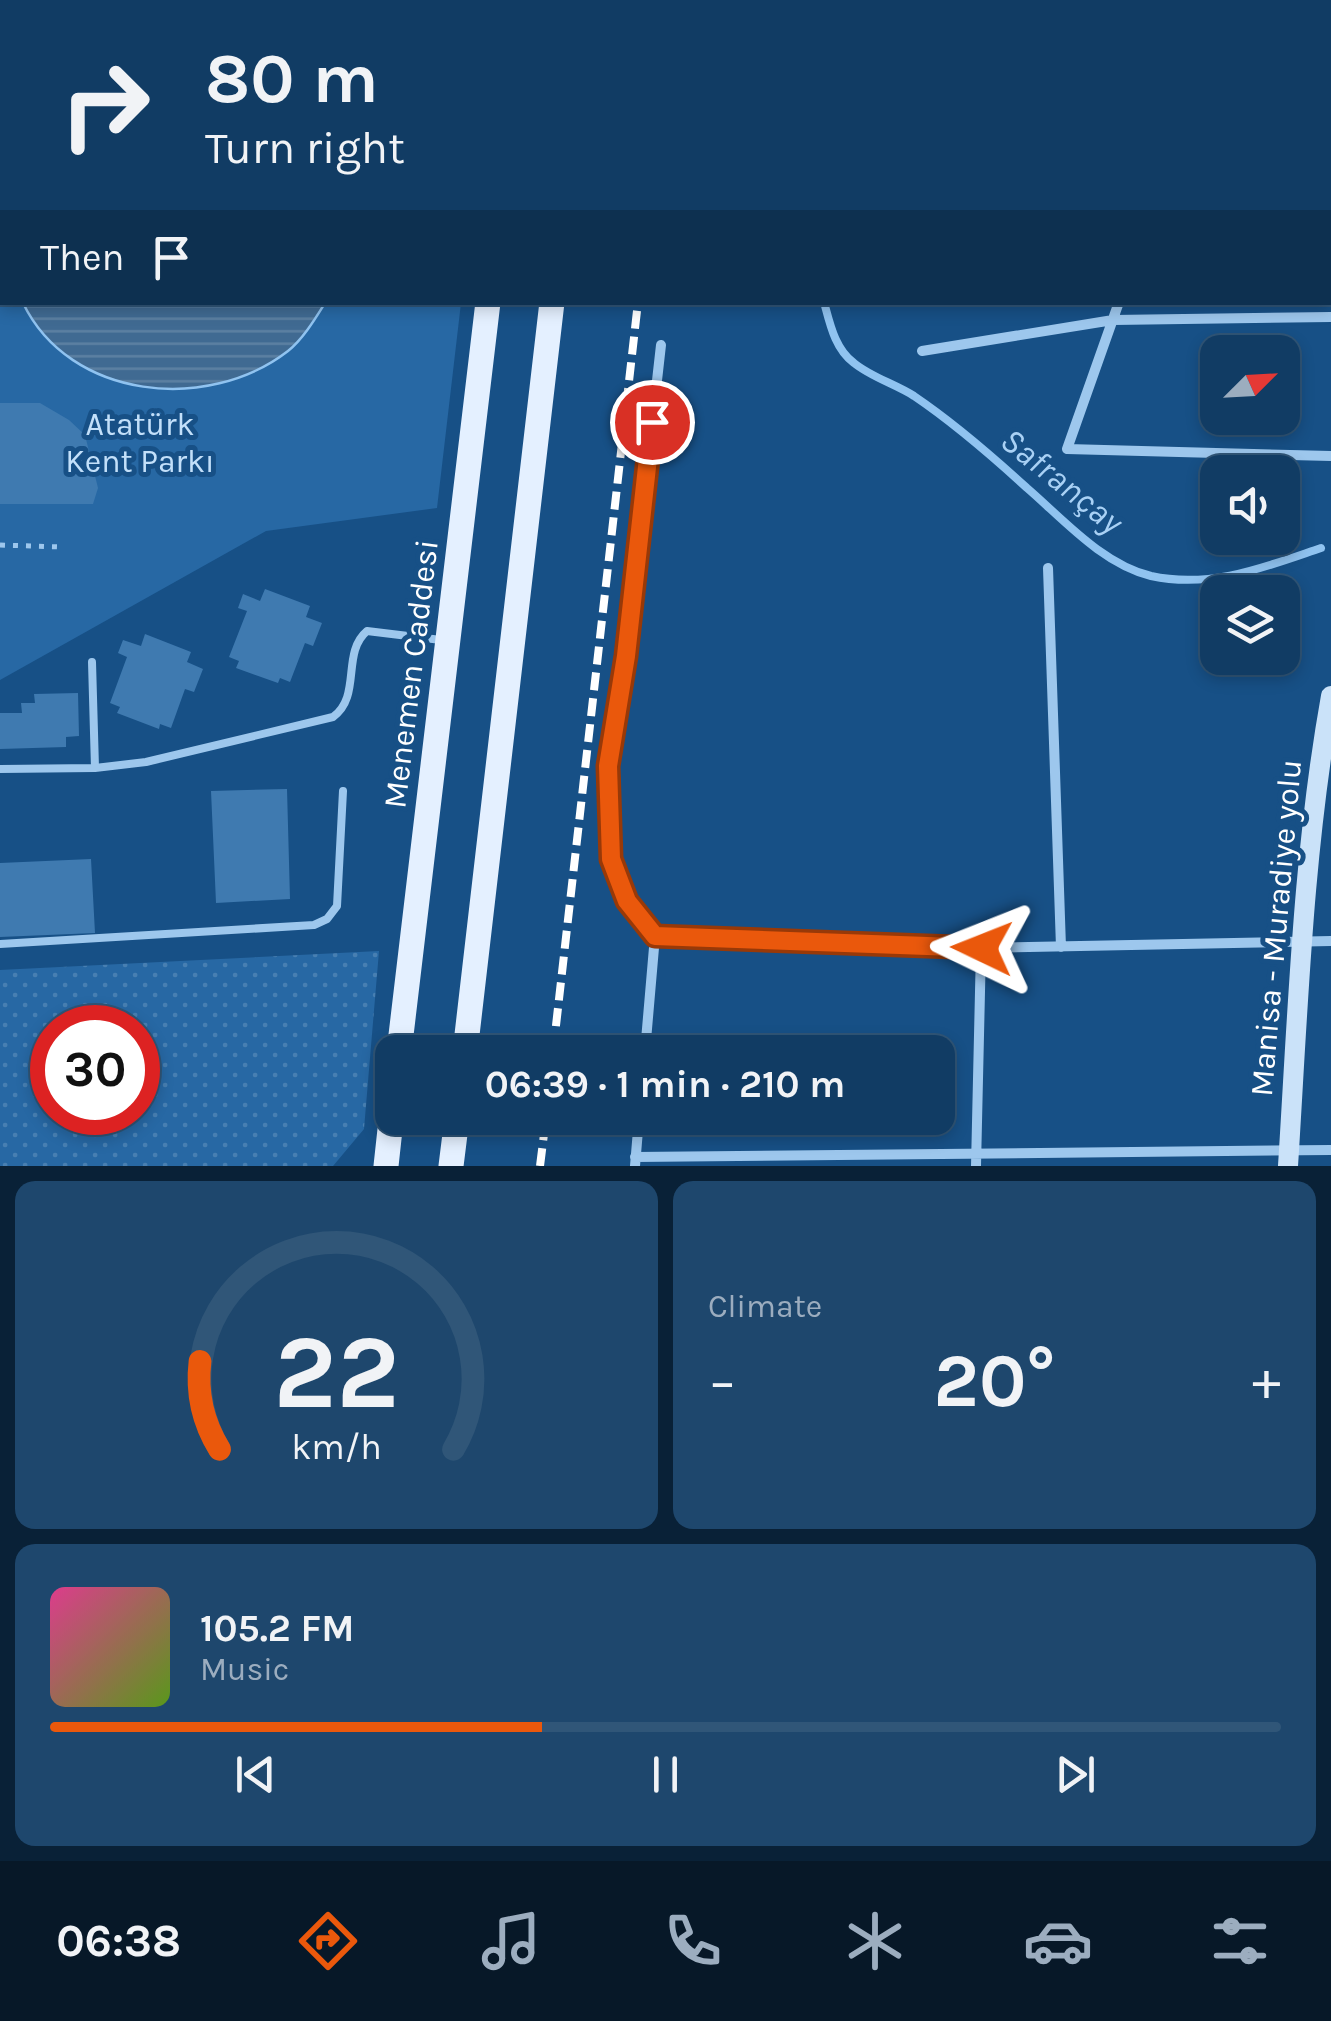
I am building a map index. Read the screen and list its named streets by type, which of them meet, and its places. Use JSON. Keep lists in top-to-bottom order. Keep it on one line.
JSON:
{"streets":{"main road":["Menemen Caddesi","Manisa - Muradiye yolu"]},"water":["Safrançay"],"parks":["Atatürk Kent Parkı"],"north":"top right","page":{"turn":["80 m","Turn right"],"then":"Then","limit":"30","trip":"06:39 · 1 min · 210 m","tile":"Climate","heat":["−","20°","+"],"song":["105.2 FM","Music"],"tabs":"06:38","gauge":["22","km/h"]}}
